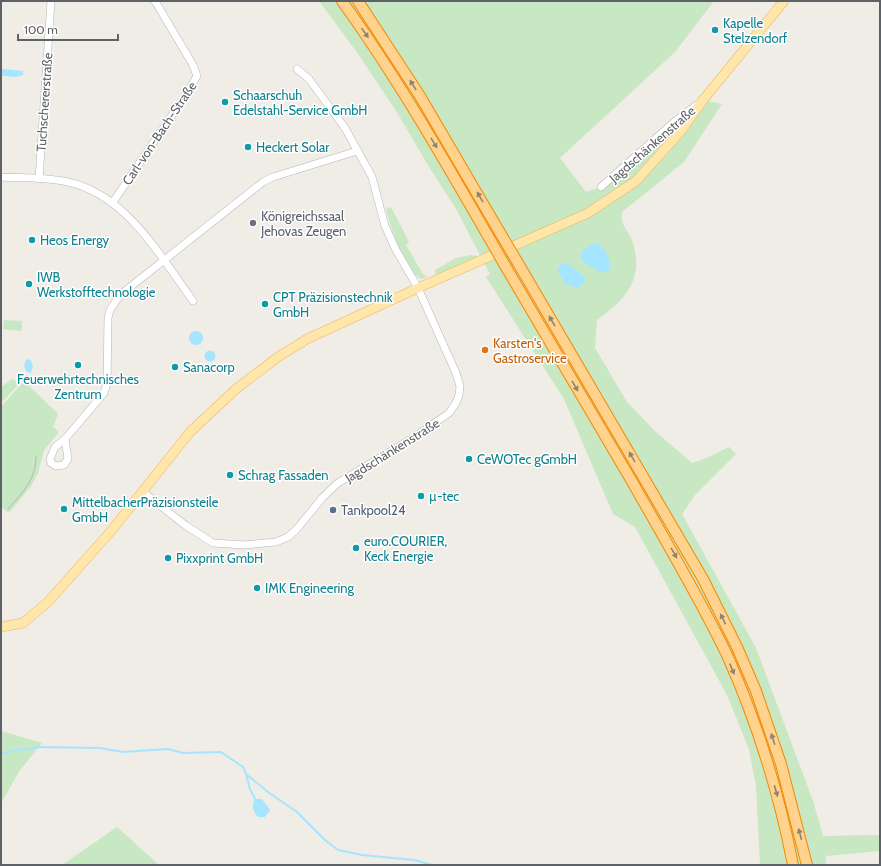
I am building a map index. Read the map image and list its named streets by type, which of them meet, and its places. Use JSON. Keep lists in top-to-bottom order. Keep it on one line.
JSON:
{"streets":{"main road":["Jagdschänkenstraße"],"street":["Tuchschererstraße","Carl-von-Bach-Straße"]},"places":["Kapelle Stelzendorf","Schaarschuh Edelstahl-Service GmbH","Heckert Solar","Königreichssaal Jehovas Zeugen","Heos Energy","IWB Werkstofftechnologie","CPT Präzisionstechnik GmbH","Karsten's Gastroservice","Feuerwehrtechnisches Zentrum","Sanacorp","CeWOTec gGmbH","Schrag Fassaden","µ-tec","MittelbacherPräzisionsteile GmbH","Tankpool24","euro.COURIER, Keck Energie","Pixxprint GmbH","IMK Engineering"],"scale_bar":"100 m"}
